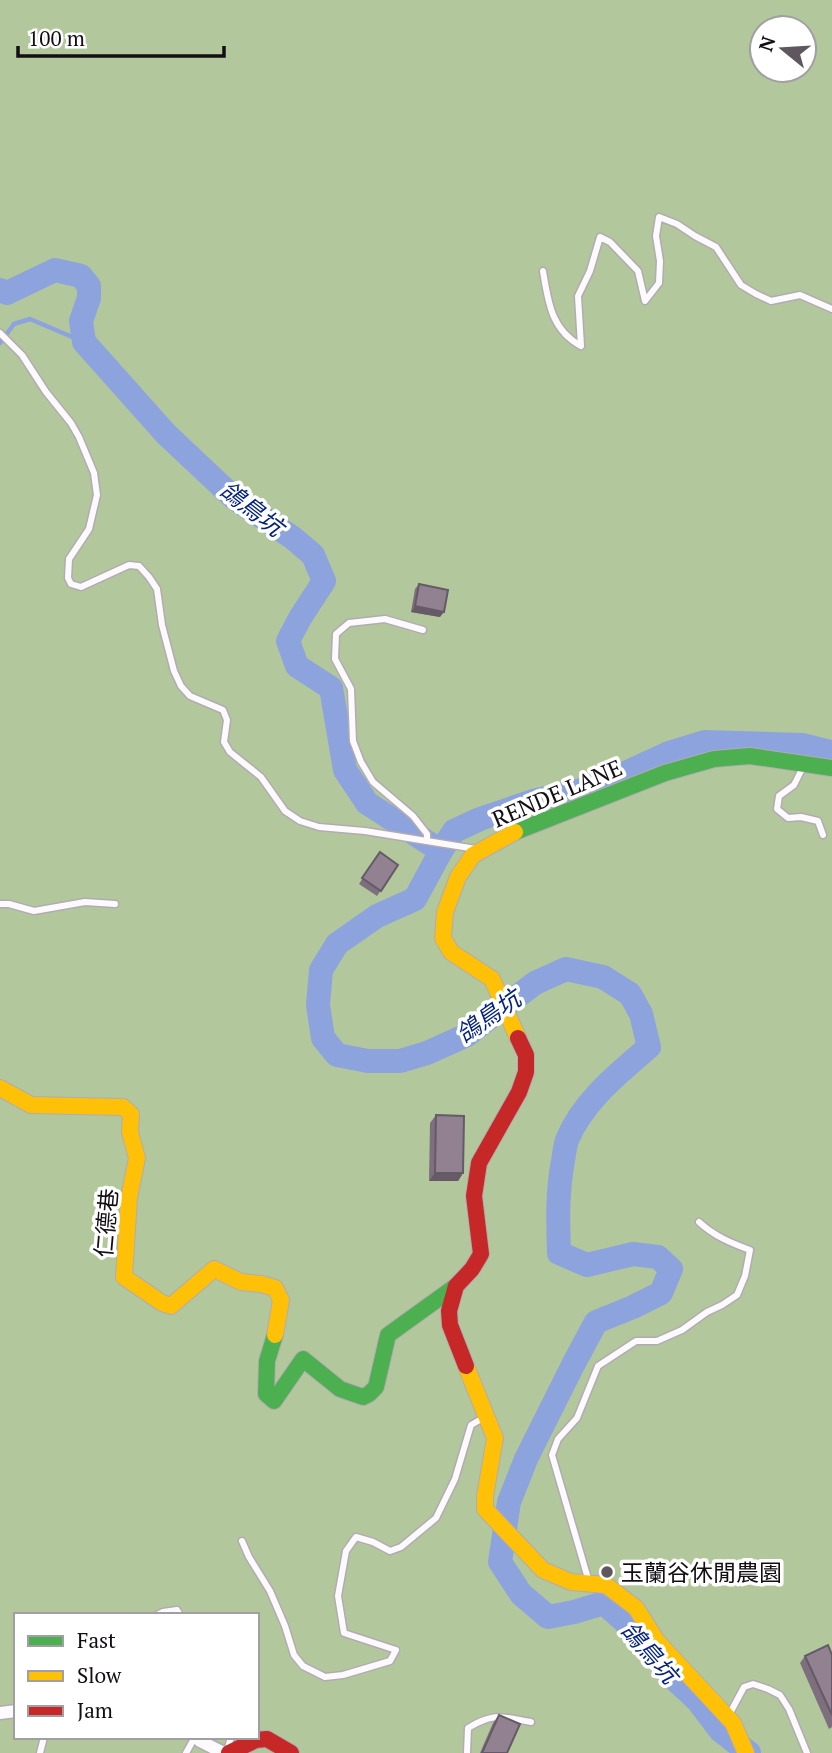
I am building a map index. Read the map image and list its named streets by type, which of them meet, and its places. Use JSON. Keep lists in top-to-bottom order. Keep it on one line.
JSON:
{"streets":{"street":["RENDE LANE","仁德巷"]},"crossings":[["RENDE LANE","仁德巷"]],"water":["鴿鳥坑"],"places":["玉蘭谷休閒農園"],"legend":["Fast","Slow","Jam"],"scale_bar":"100 m","north":"left"}
